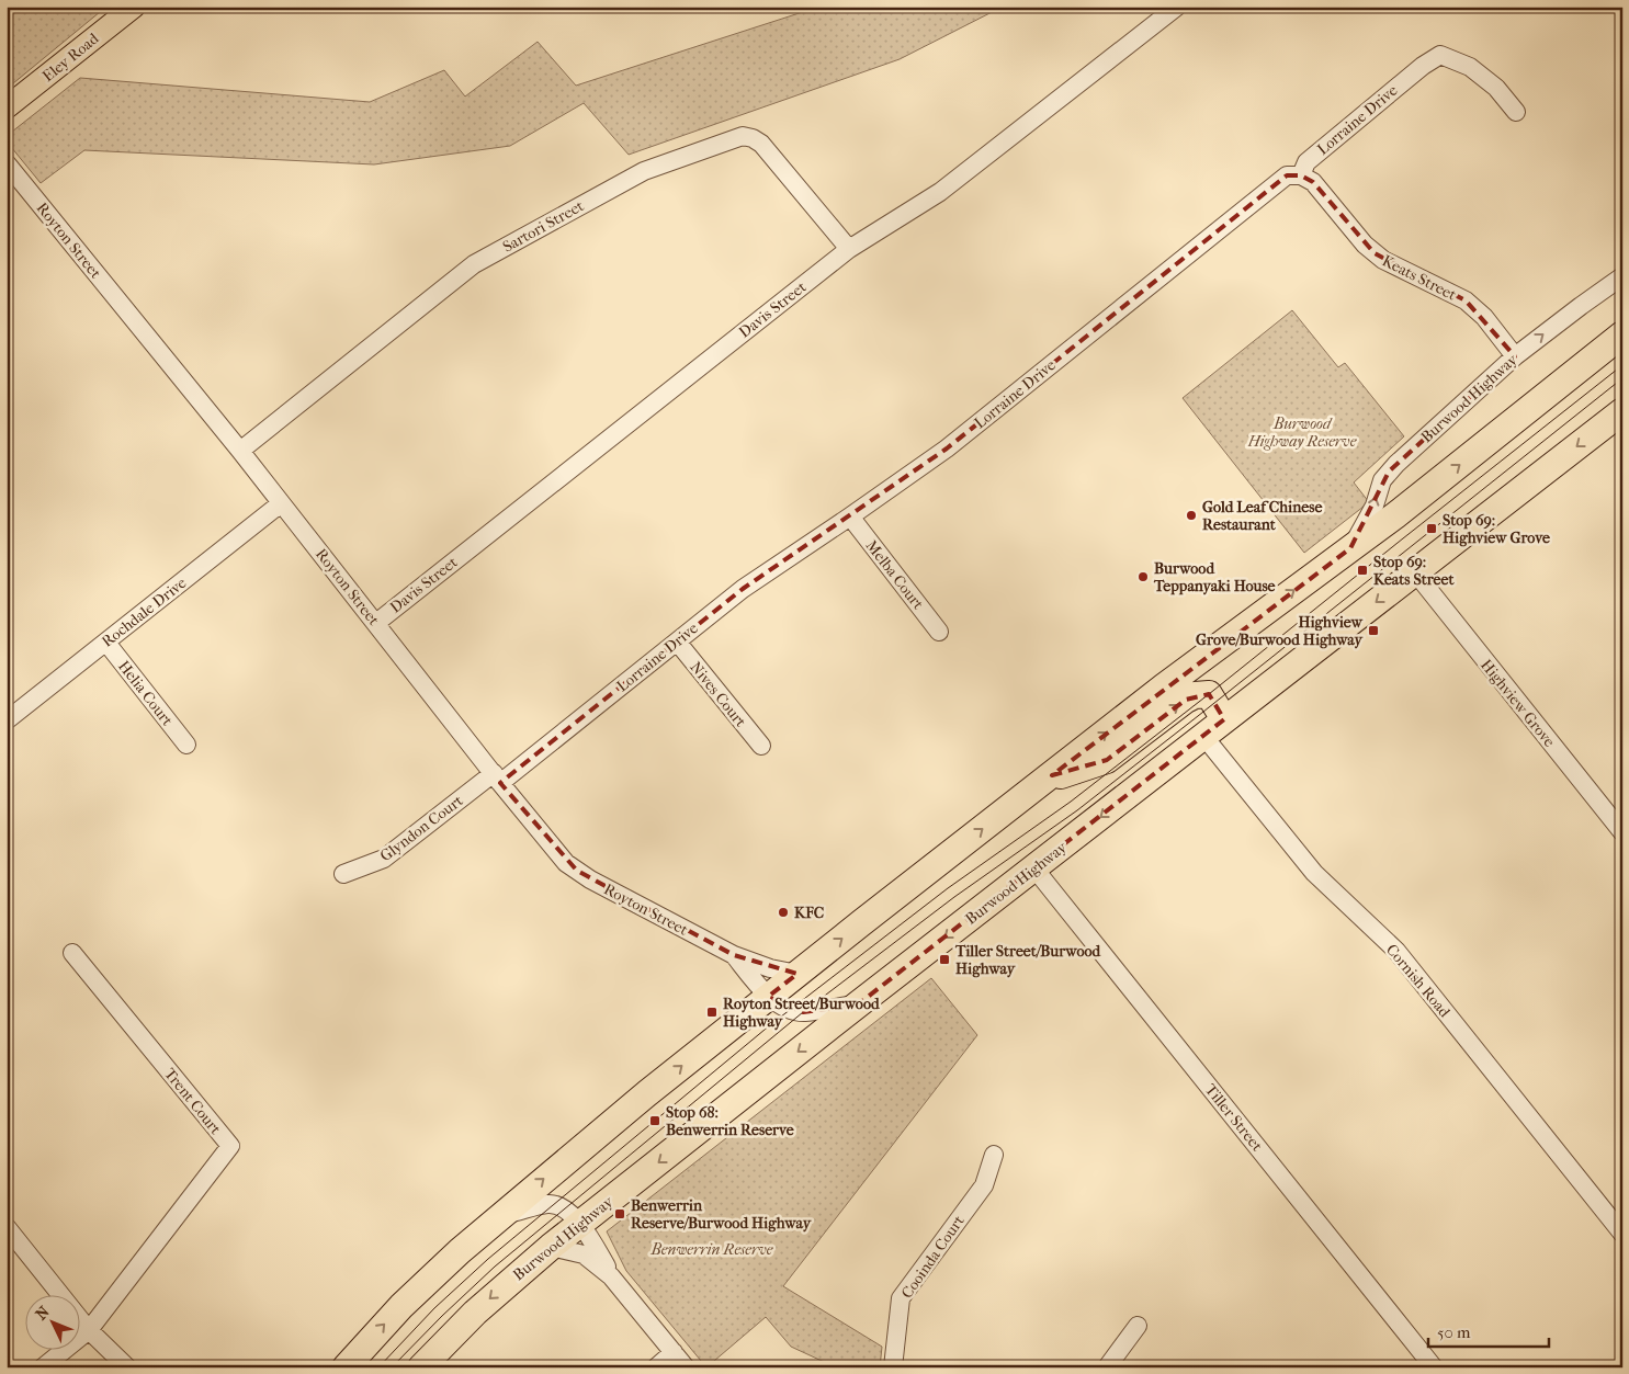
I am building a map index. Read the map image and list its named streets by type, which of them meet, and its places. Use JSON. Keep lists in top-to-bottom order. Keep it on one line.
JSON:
{"streets":{"highway":["Burwood Highway"],"main road":["Eley Road"],"street":["Lorraine Drive","Sartori Street","Royton Street","Keats Street","Davis Street","Melba Court","Rochdale Drive","Helia Court","Nives Court","Highview Grove","Glyndon Court","Cornish Road","Trent Court","Tiller Street","Cooinda Court"]},"crossings":[["Lorraine Drive","Royton Street"],["Lorraine Drive","Keats Street"],["Lorraine Drive","Melba Court"],["Lorraine Drive","Nives Court"],["Lorraine Drive","Glyndon Court"],["Sartori Street","Royton Street"],["Sartori Street","Davis Street"],["Royton Street","Davis Street"],["Royton Street","Burwood Highway"],["Royton Street","Rochdale Drive"],["Royton Street","Glyndon Court"],["Keats Street","Burwood Highway"],["Burwood Highway","Highview Grove"],["Burwood Highway","Cornish Road"],["Burwood Highway","Tiller Street"],["Rochdale Drive","Helia Court"]],"parks":["Burwood Highway Reserve","Benwerrin Reserve"],"places":{"other":["Gold Leaf Chinese Restaurant","Burwood Teppanyaki House","KFC"],"transit":["Stop 69: Highview Grove","Stop 69: Keats Street","Highview Grove/Burwood Highway","Tiller Street/Burwood Highway","Royton Street/Burwood Highway","Stop 68: Benwerrin Reserve","Benwerrin Reserve/Burwood Highway"]},"scale_bar":"50 m","north":"top left"}
